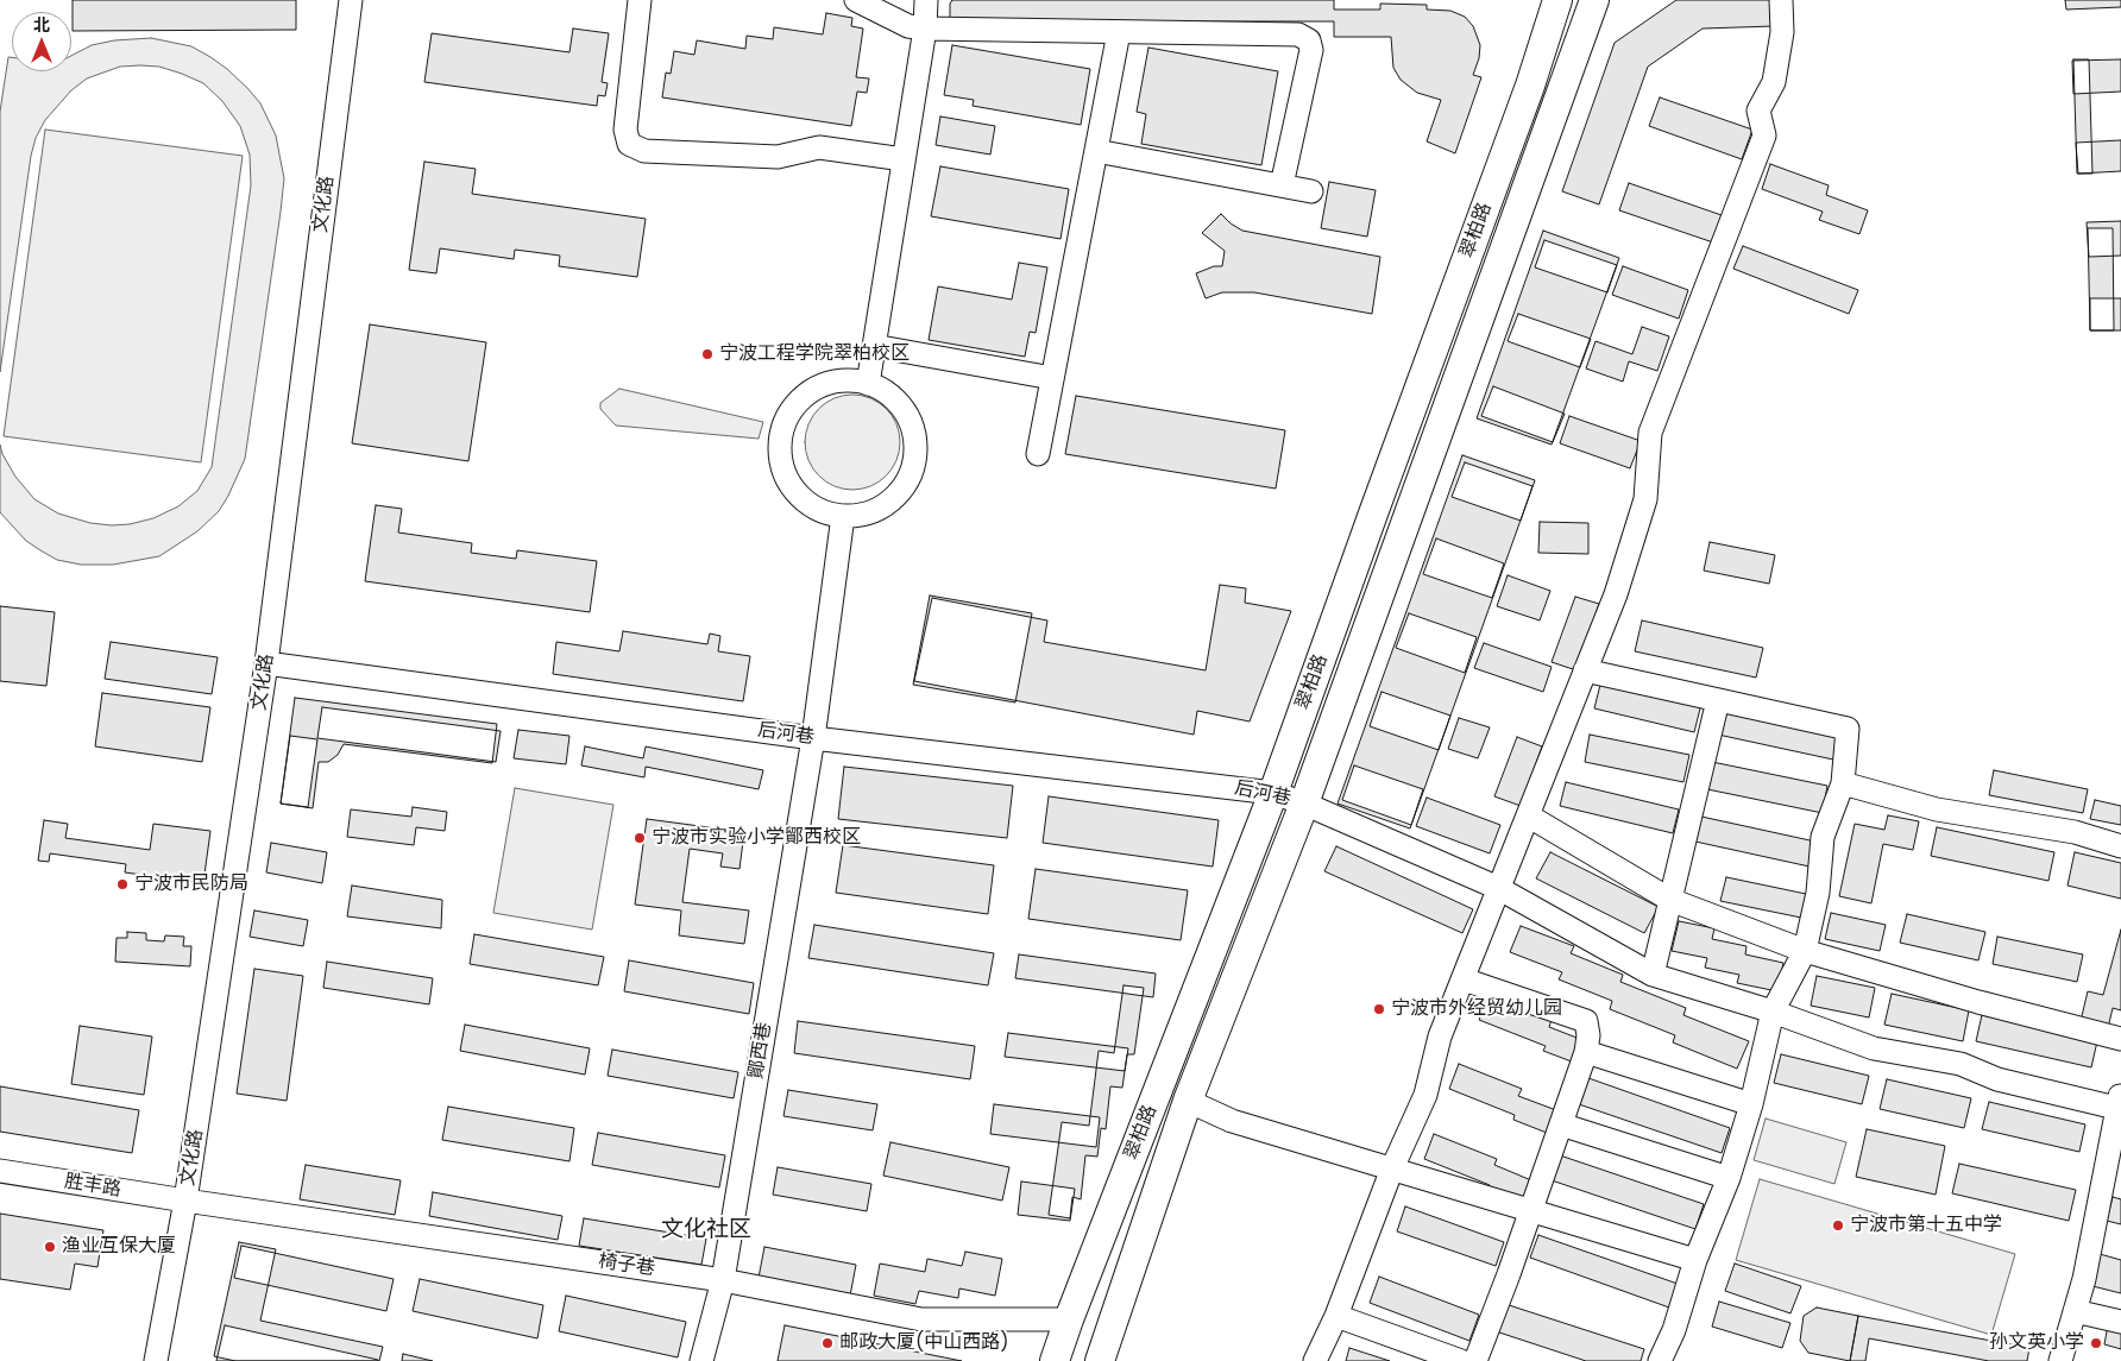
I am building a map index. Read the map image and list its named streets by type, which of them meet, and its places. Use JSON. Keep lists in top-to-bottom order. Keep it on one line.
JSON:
{"streets":{"main road":["翠柏路"],"street":["文化路","后河巷","鄮西巷","胜丰路","椅子巷"]},"crossings":[["文化路","后河巷"],["文化路","胜丰路"],["文化路","椅子巷"],["翠柏路","后河巷"],["翠柏路","椅子巷"],["后河巷","鄮西巷"],["鄮西巷","椅子巷"],["胜丰路","椅子巷"]],"districts":["文化社区"],"places":["宁波工程学院翠柏校区","宁波市实验小学鄮西校区","宁波市民防局","宁波市外经贸幼儿园","宁波市第十五中学","渔业互保大厦","邮政大厦(中山西路)","孙文英小学"],"north":"top"}
